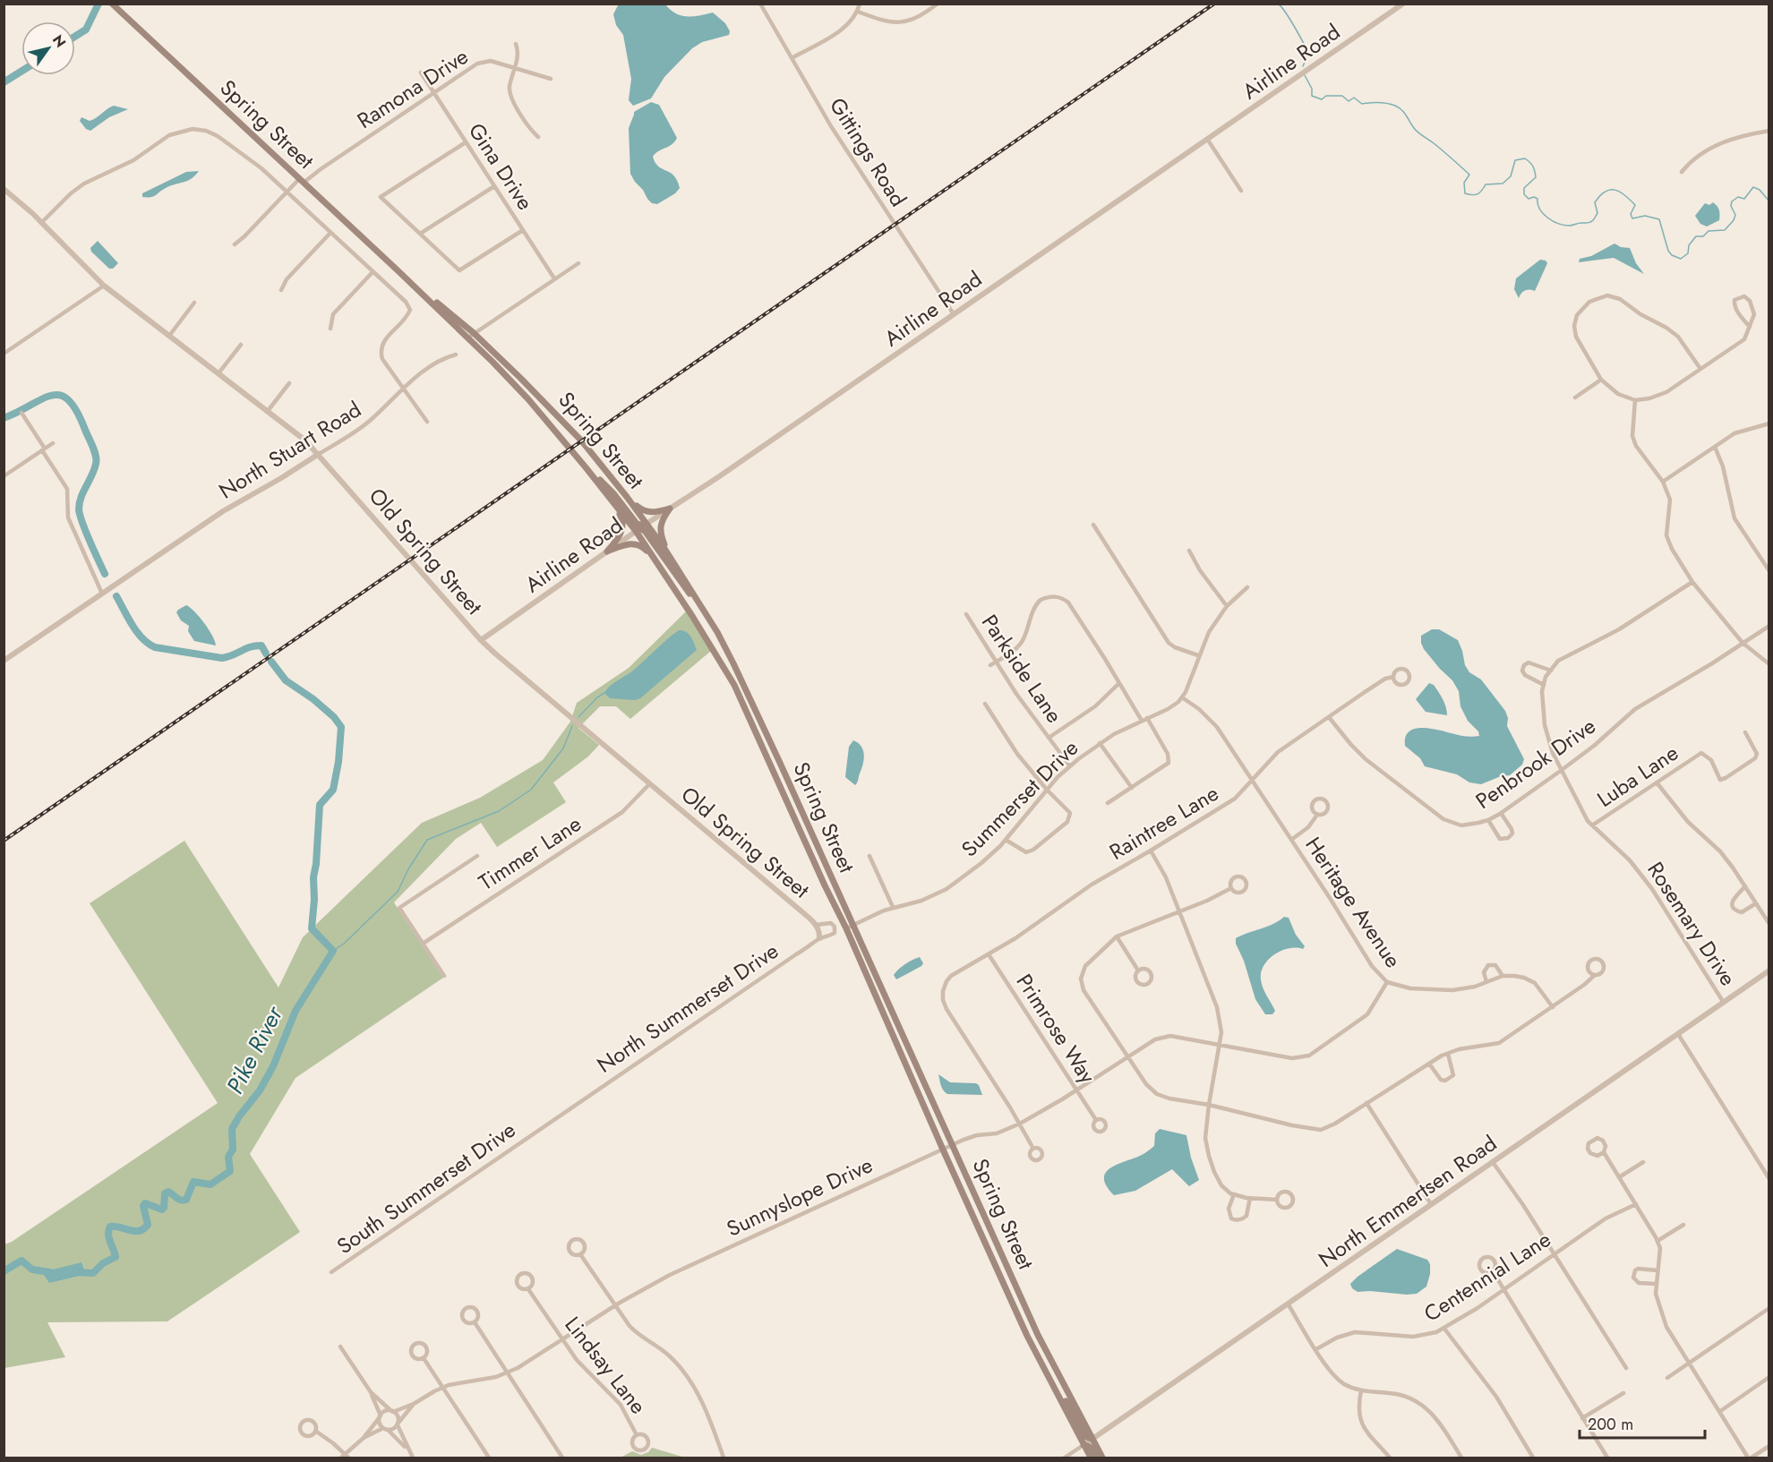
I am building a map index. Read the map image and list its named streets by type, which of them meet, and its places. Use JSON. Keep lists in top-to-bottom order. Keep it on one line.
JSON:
{"streets":{"main road":["Spring Street"],"street":["Airline Road","Ramona Drive","Gittings Road","Gina Drive","North Stuart Road","Old Spring Street","Parkside Lane","Penbrook Drive","Luba Lane","Summerset Drive","Raintree Lane","Timmer Lane","Heritage Avenue","Rosemary Drive","North Summerset Drive","Primrose Way","South Summerset Drive","Sunnyslope Drive","North Emmertsen Road","Centennial Lane","Lindsay Lane"]},"crossings":[["Airline Road","Spring Street"],["Airline Road","Gittings Road"],["Airline Road","Old Spring Street"],["Ramona Drive","Spring Street"],["Ramona Drive","Gina Drive"],["Spring Street","Summerset Drive"],["Spring Street","Sunnyslope Drive"],["Spring Street","North Emmertsen Road"],["North Stuart Road","Old Spring Street"],["Old Spring Street","Timmer Lane"],["Old Spring Street","North Summerset Drive"],["Parkside Lane","Summerset Drive"],["Penbrook Drive","Raintree Lane"],["Penbrook Drive","Rosemary Drive"],["Luba Lane","Rosemary Drive"],["Summerset Drive","Heritage Avenue"],["Raintree Lane","Heritage Avenue"],["Raintree Lane","Primrose Way"],["Raintree Lane","Sunnyslope Drive"],["Rosemary Drive","North Emmertsen Road"],["North Summerset Drive","South Summerset Drive"],["Primrose Way","Sunnyslope Drive"],["Sunnyslope Drive","Lindsay Lane"]],"water":["Pike River"],"scale_bar":"200 m","north":"top right"}
